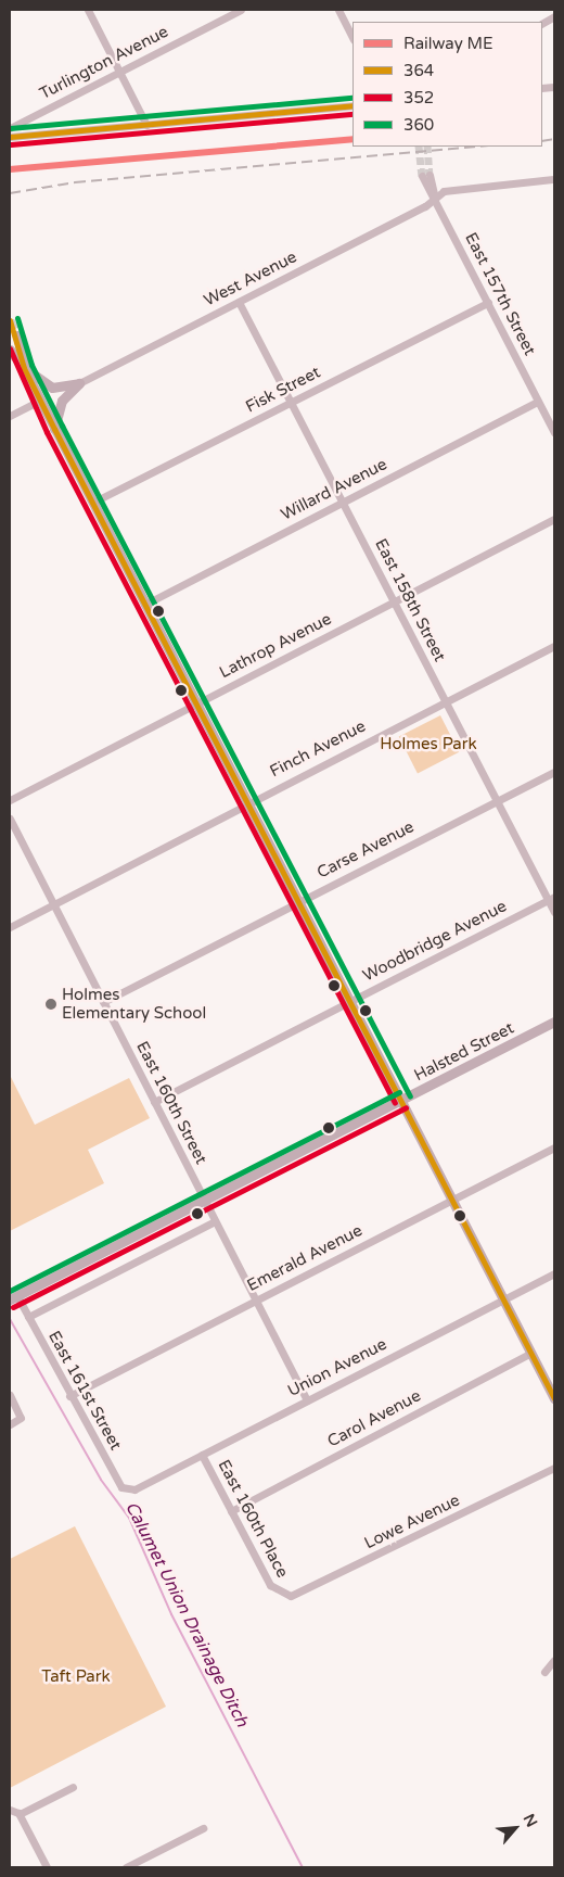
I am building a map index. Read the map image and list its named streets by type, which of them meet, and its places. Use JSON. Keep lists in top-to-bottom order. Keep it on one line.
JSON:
{"streets":{"main road":["Halsted Street"],"street":["Turlington Avenue","West Avenue","East 157th Street","Fisk Street","Willard Avenue","East 158th Street","Lathrop Avenue","Finch Avenue","Carse Avenue","Woodbridge Avenue","East 160th Street","Emerald Avenue","Union Avenue","East 161st Street","Carol Avenue","East 160th Place","Lowe Avenue"]},"crossings":[["West Avenue","East 157th Street"],["West Avenue","East 158th Street"],["East 157th Street","Fisk Street"],["East 157th Street","Willard Avenue"],["Fisk Street","East 158th Street"],["Willard Avenue","East 158th Street"],["East 158th Street","Lathrop Avenue"],["East 158th Street","Finch Avenue"],["East 158th Street","Carse Avenue"],["East 158th Street","Woodbridge Avenue"],["Finch Avenue","East 160th Street"],["Carse Avenue","East 160th Street"],["Woodbridge Avenue","East 160th Street"],["Halsted Street","East 160th Street"],["Halsted Street","East 161st Street"],["East 160th Street","Emerald Avenue"],["East 160th Street","Union Avenue"],["Emerald Avenue","East 161st Street"],["Union Avenue","East 161st Street"],["Union Avenue","East 160th Place"],["Carol Avenue","East 160th Place"],["East 160th Place","Lowe Avenue"]],"water":["Calumet Union Drainage Ditch"],"parks":["Holmes Park","Taft Park"],"places":["Holmes Elementary School"],"lines":["transit line 360","transit line 364","transit line 352","rail line ME"],"legend":["Railway ME","364","352","360"],"north":"top right"}
